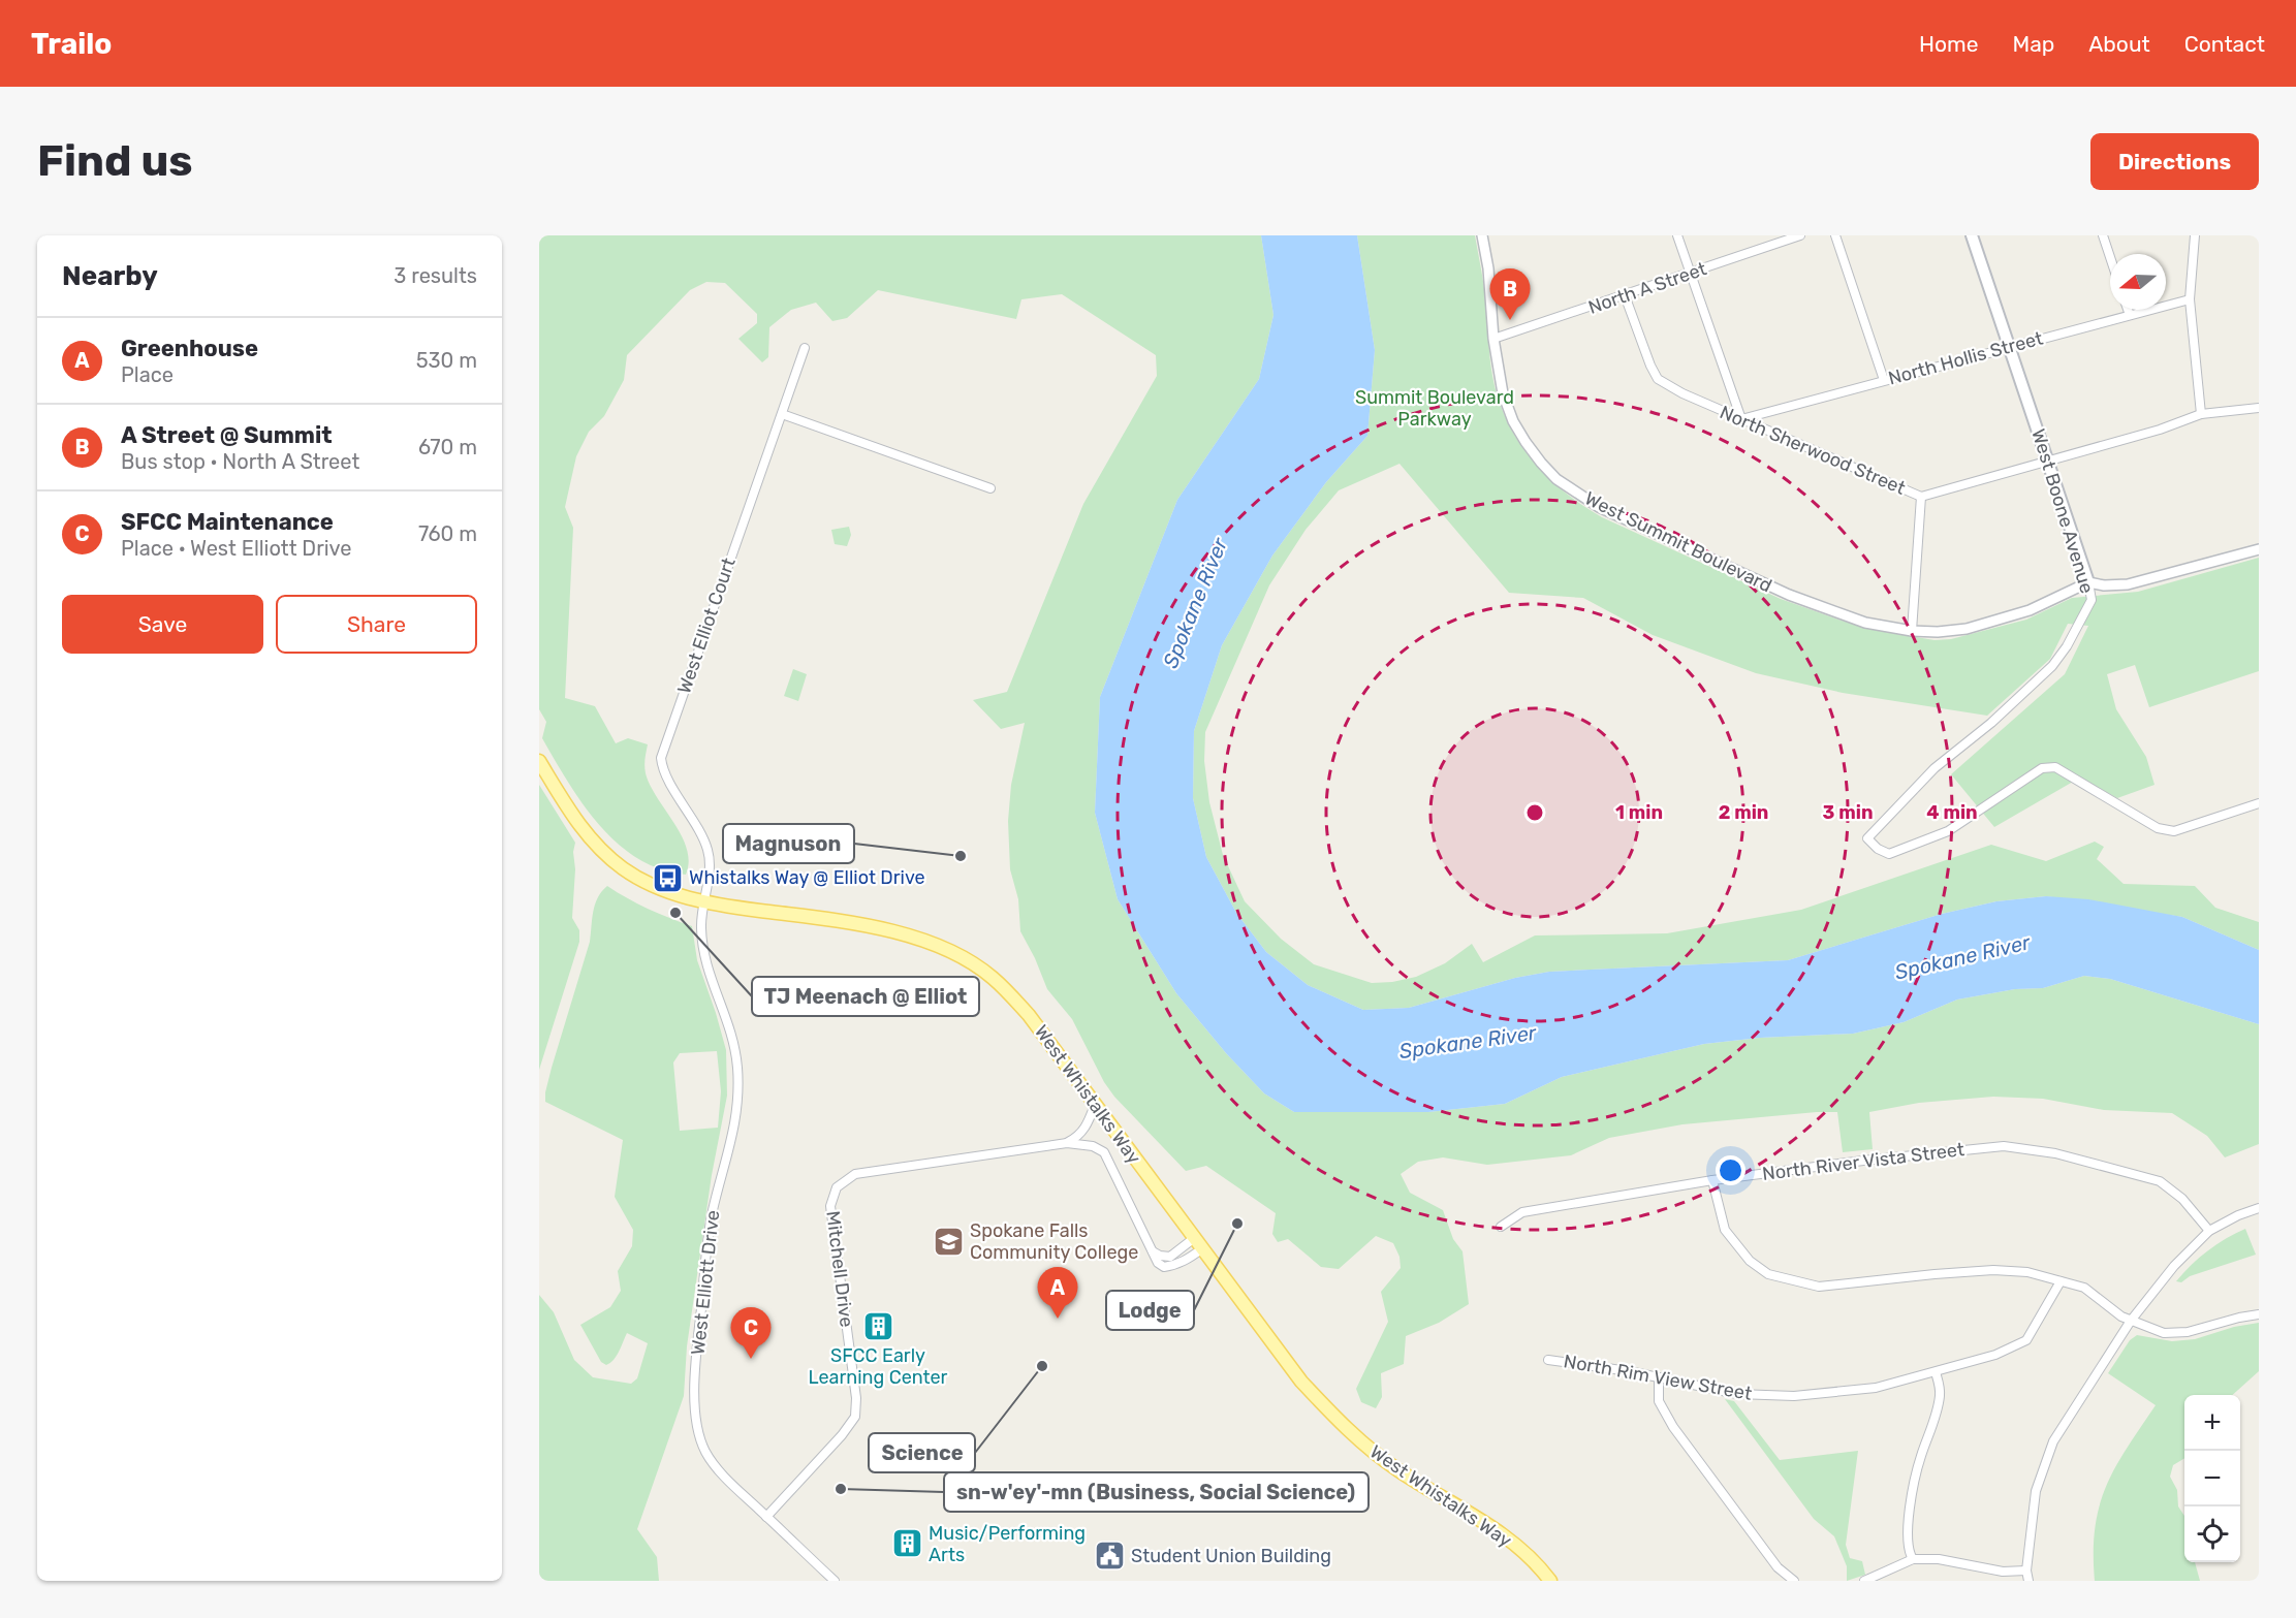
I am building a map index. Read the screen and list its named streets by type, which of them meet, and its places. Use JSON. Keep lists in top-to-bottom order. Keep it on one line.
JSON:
{"streets":{"main road":["West Boone Avenue","West Whistalks Way"],"street":["North A Street","North Hollis Street","North Sherwood Street","West Summit Boulevard","West Elliot Court","North River Vista Street","Mitchell Drive","West Elliott Drive","North Rim View Street"]},"crossings":[["North A Street","North Sherwood Street"],["North A Street","West Summit Boulevard"],["North Hollis Street","North Sherwood Street"],["North Hollis Street","West Boone Avenue"],["North Sherwood Street","West Boone Avenue"],["West Boone Avenue","West Summit Boulevard"],["West Elliot Court","West Whistalks Way"],["West Elliot Court","West Elliott Drive"],["West Whistalks Way","West Elliott Drive"],["Mitchell Drive","West Elliott Drive"]],"water":["Spokane River"],"parks":["Summit Boulevard Parkway"],"places":{"other":["Magnuson","TJ Meenach @ Elliot","Lodge","Science","sn-w'ey'-mn (Business, Social Science)"],"bus stop":["Whistalks Way @ Elliot Drive"],"school or university":["Spokane Falls Community College"],"building":["SFCC Early Learning Center","Music/Performing Arts"],"public building":["Student Union Building"]},"north":"left","page":{"header":"Trailo","nav":["Home","Map","About","Contact"],"buttons":["Directions",["Save","Share"]],"title":"Find us","heading":["Nearby","3 results"],"pins":["B","A","C"],"list":[{"mark":"A","name":"Greenhouse","note":"Place","value":"530 m"},{"mark":"B","name":"A Street @ Summit","note":"Bus stop · North A Street","value":"670 m"},{"mark":"C","name":"SFCC Maintenance","note":"Place · West Elliott Drive","value":"760 m"}],"map_buttons":["+","−"]},"rings":["1 min","2 min","3 min","4 min"]}
